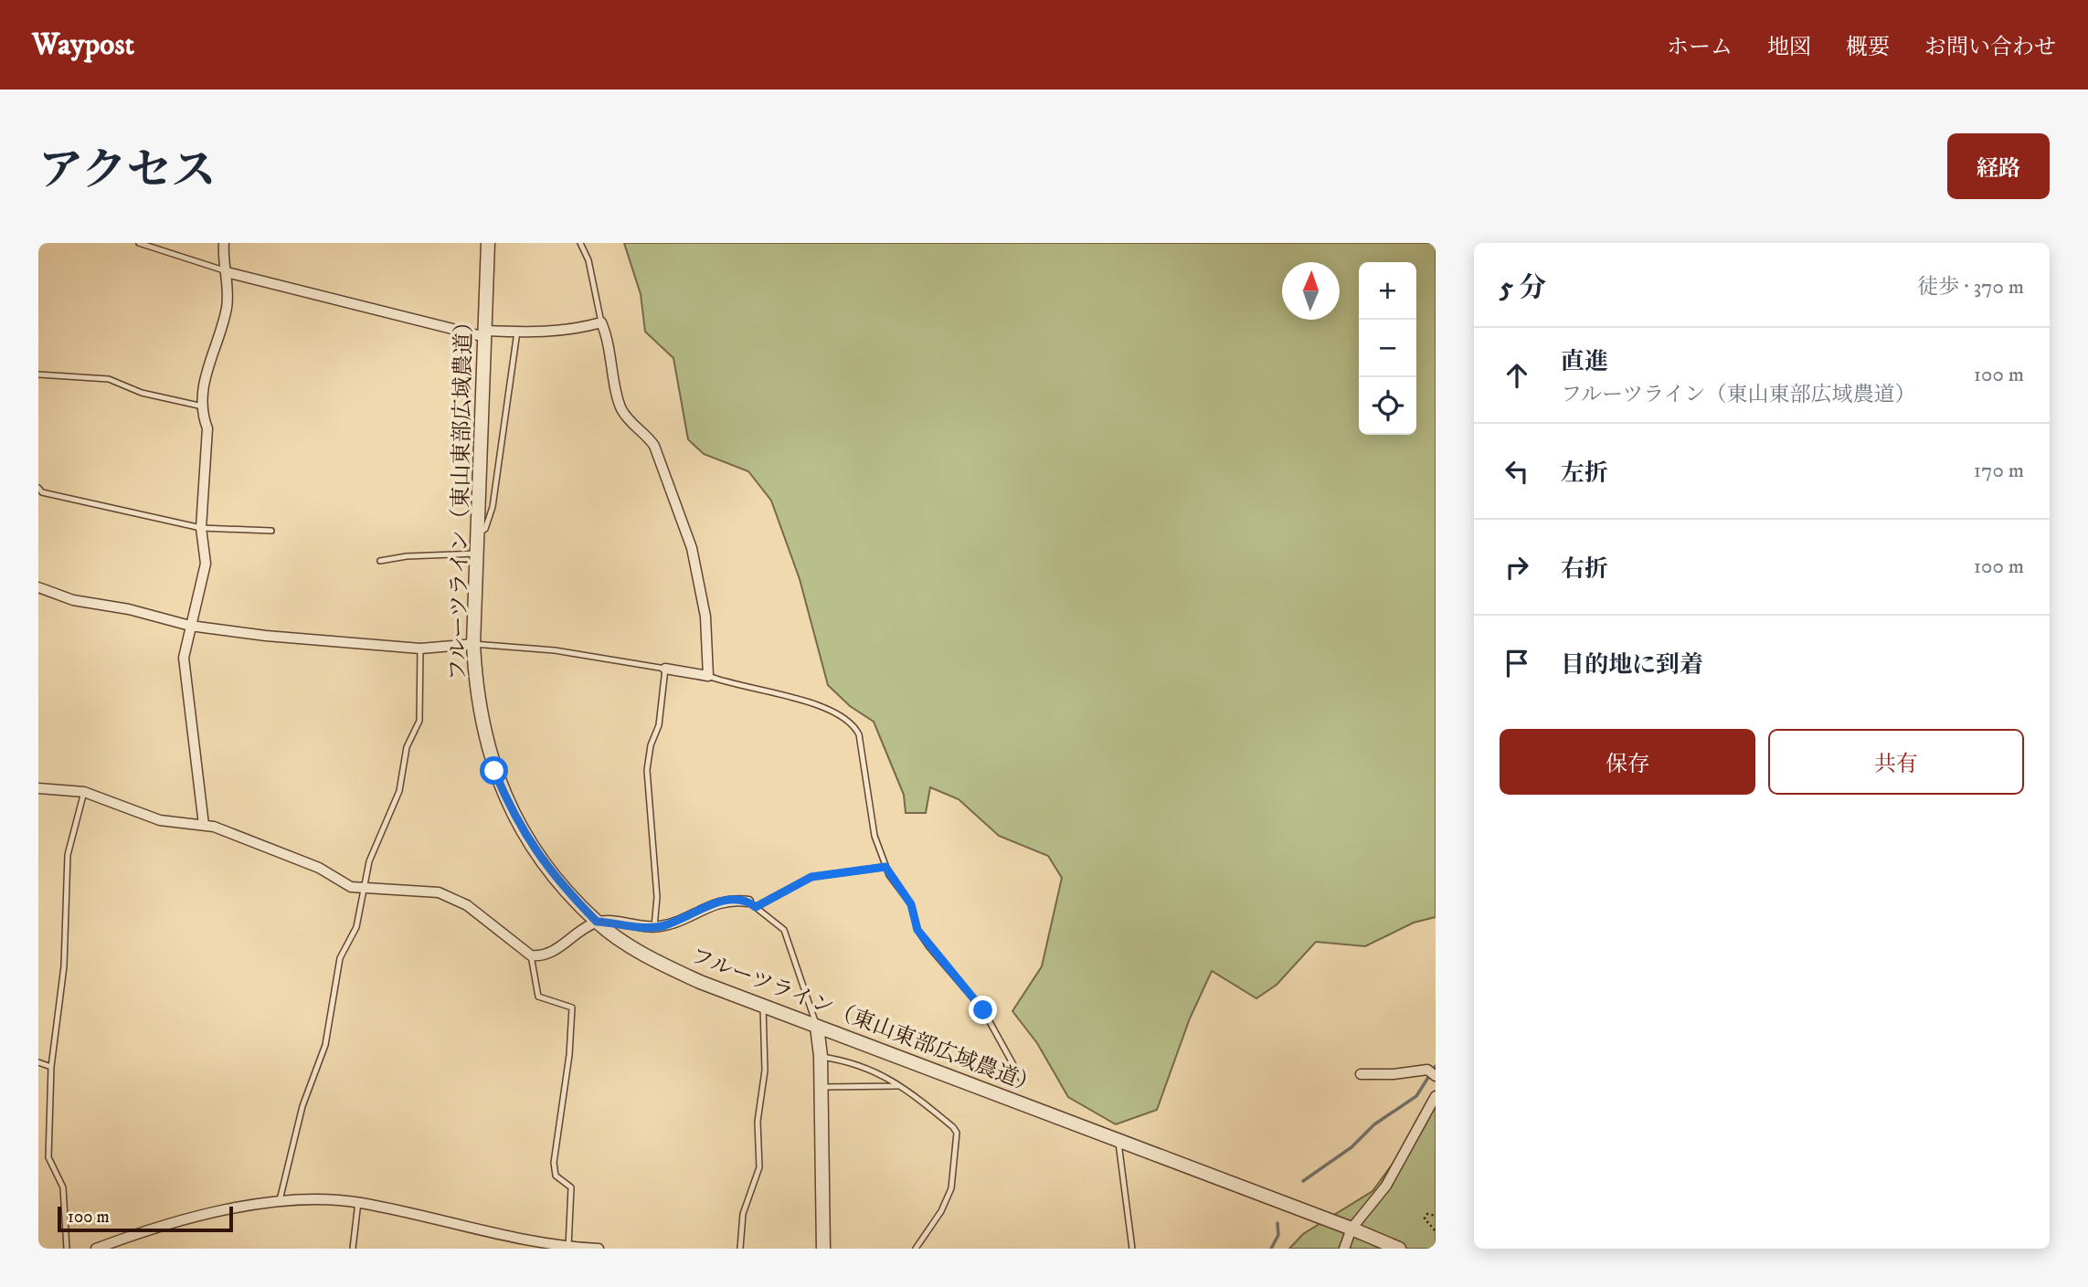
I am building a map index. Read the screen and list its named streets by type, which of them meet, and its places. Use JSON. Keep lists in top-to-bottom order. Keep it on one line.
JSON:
{"streets":{"street":["フルーツライン（東山東部広域農道）"]},"scale_bar":"100 m","north":"top","page":{"header":"Waypost","nav":["ホーム","地図","概要","お問い合わせ"],"title":"アクセス","buttons":["経路",["保存","共有"]],"heading":["5 分","徒歩 · 370 m"],"map_buttons":["+","−"],"list":[["直進","フルーツライン（東山東部広域農道）","100 m"],["左折","170 m"],["右折","100 m"],"目的地に到着"],"scale":"100 m"}}
